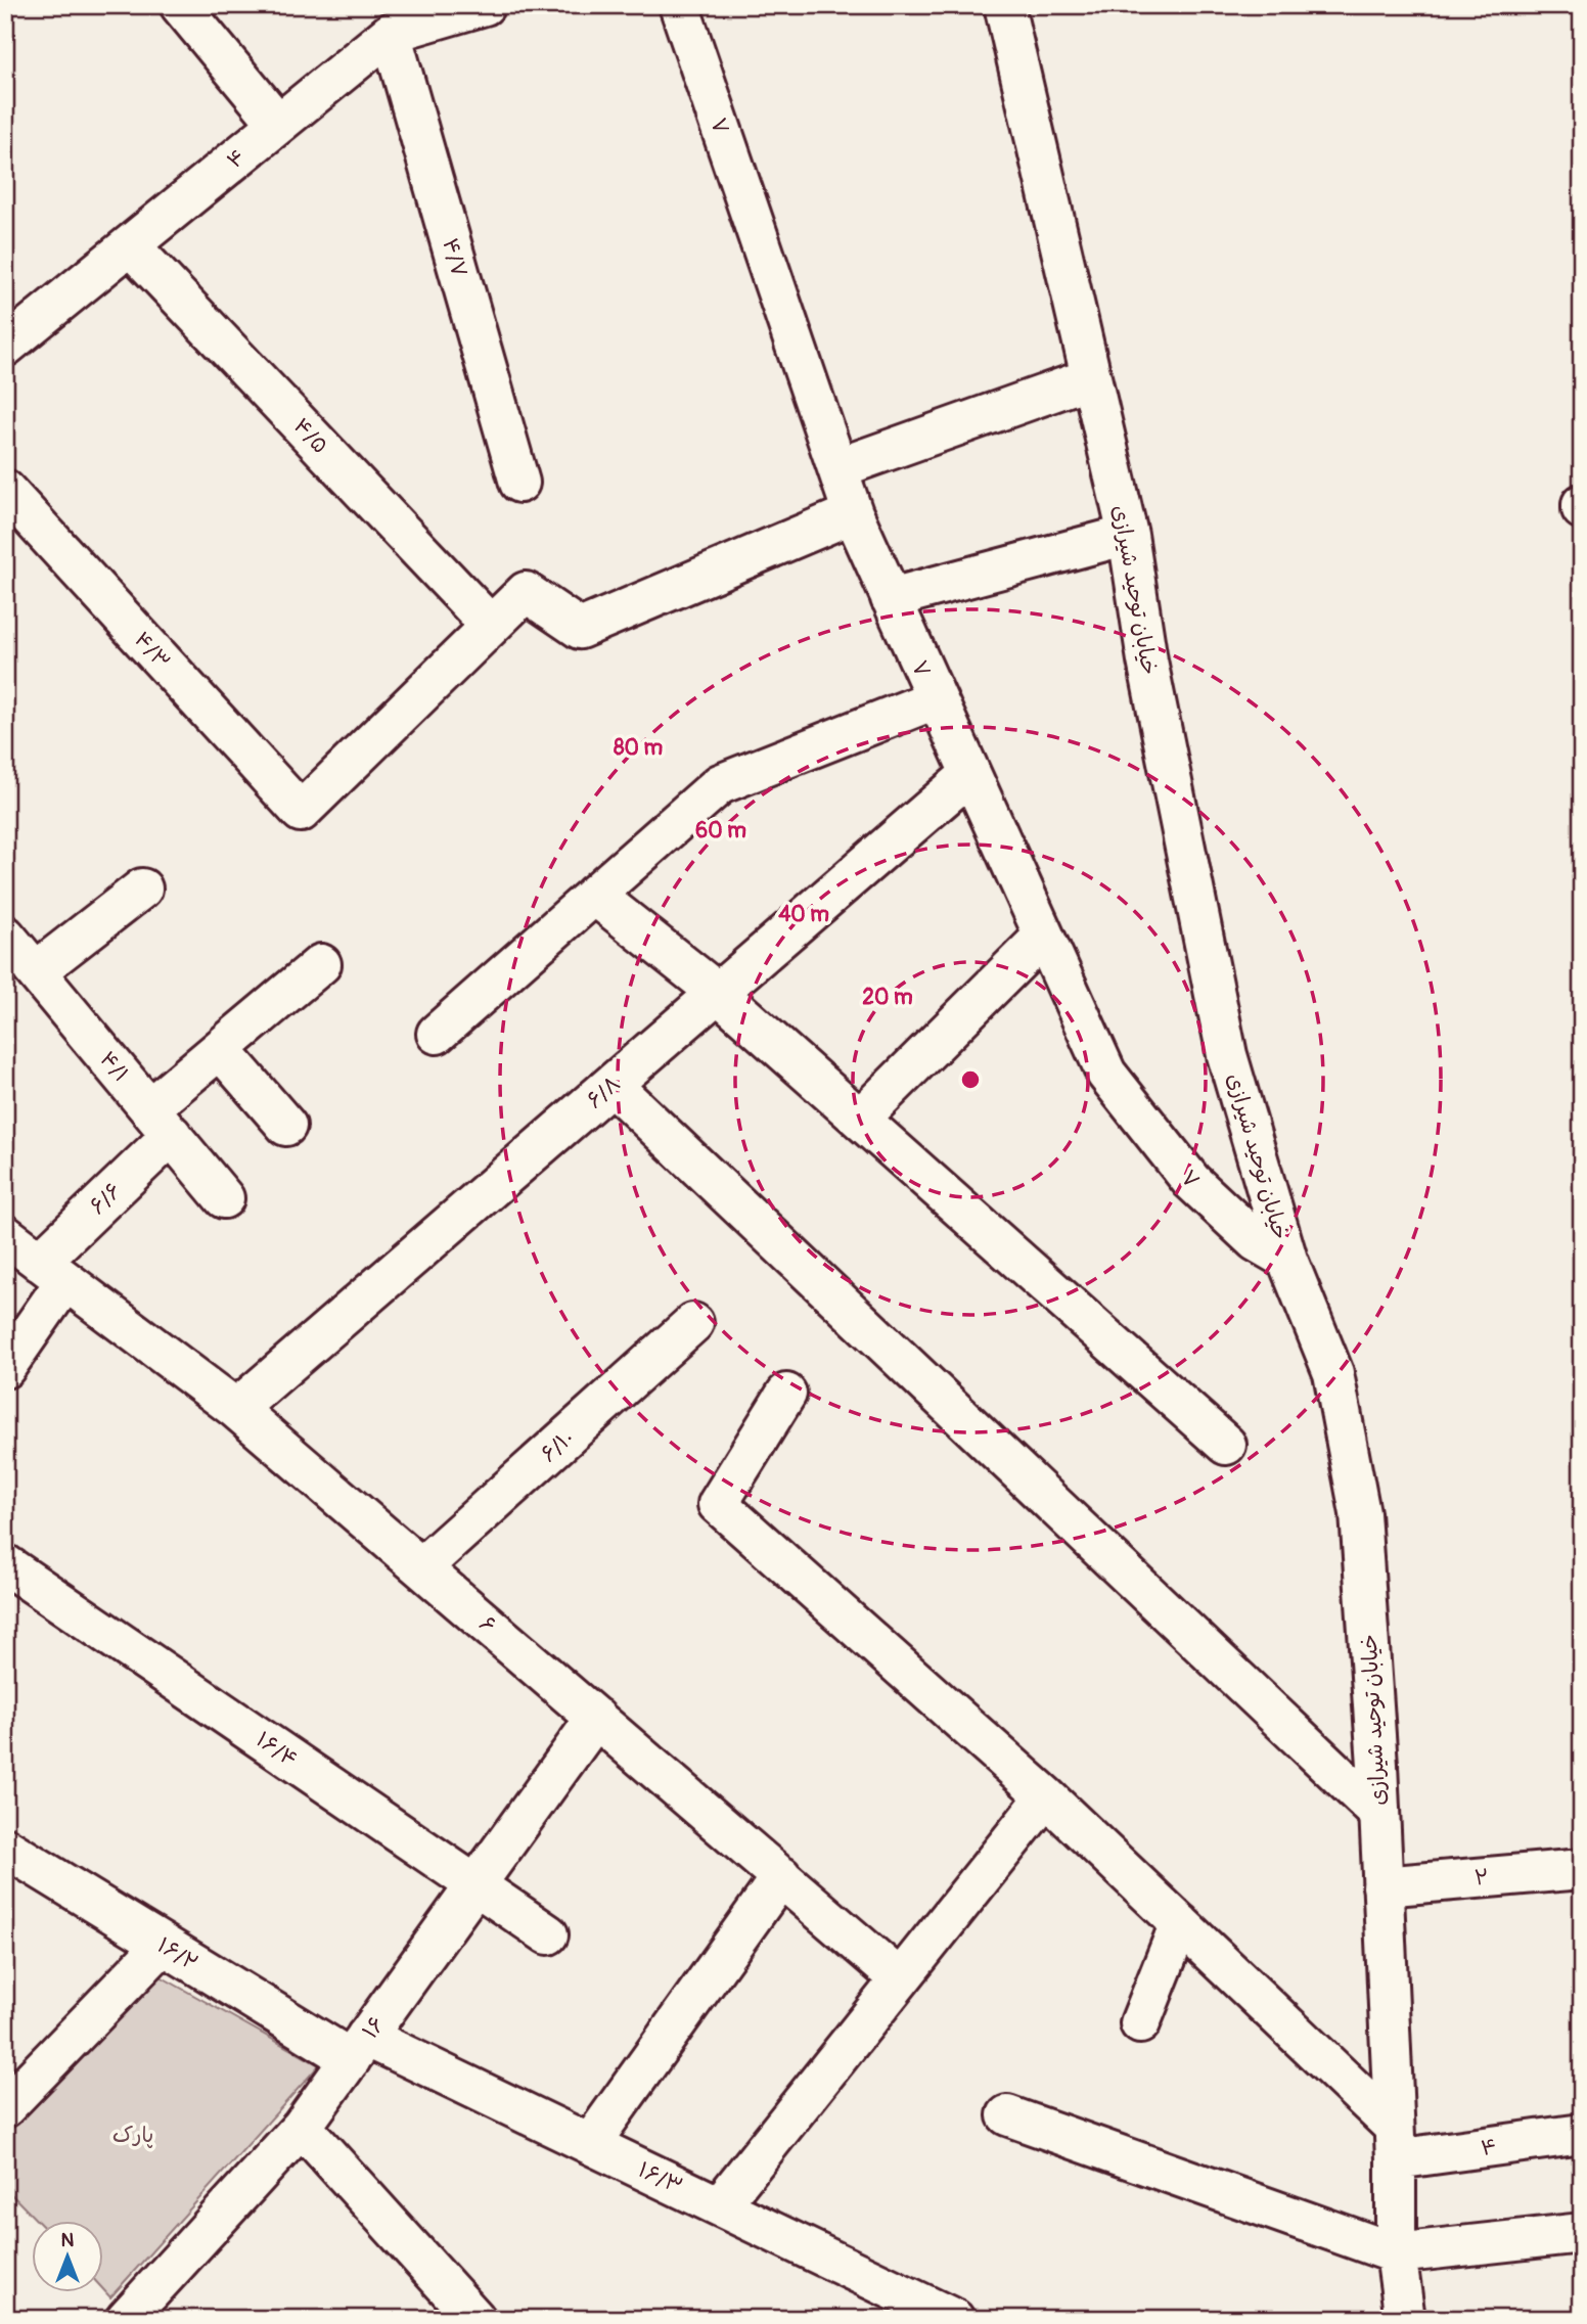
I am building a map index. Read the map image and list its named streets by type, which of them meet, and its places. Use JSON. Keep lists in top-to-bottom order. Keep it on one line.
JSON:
{"streets":{"street":["۷","۴","۴/۷","۴/۵","خیابان توحید شیرازی","۴/۳","۴/۱","۶/۸","۶/۶","۶/۱۰","۶","۱۶/۴","۲","۱۶/۲","۱۶","۱۶/۳"]},"crossings":[["۷","خیابان توحید شیرازی"],["۷","۶/۸"],["۴","۴/۷"],["۴","۴/۵"],["۴","خیابان توحید شیرازی"],["۴/۵","۴/۳"],["خیابان توحید شیرازی","۲"],["۴/۱","۶/۶"],["۶/۸","۶"],["۶/۶","۶"],["۶/۱۰","۶"],["۶","۱۶"],["۱۶/۴","۱۶"],["۱۶/۲","۱۶"],["۱۶/۲","۱۶/۳"],["۱۶","۱۶/۳"]],"parks":["پارک"],"north":"top","rings":["80 m","60 m","40 m","20 m"]}
